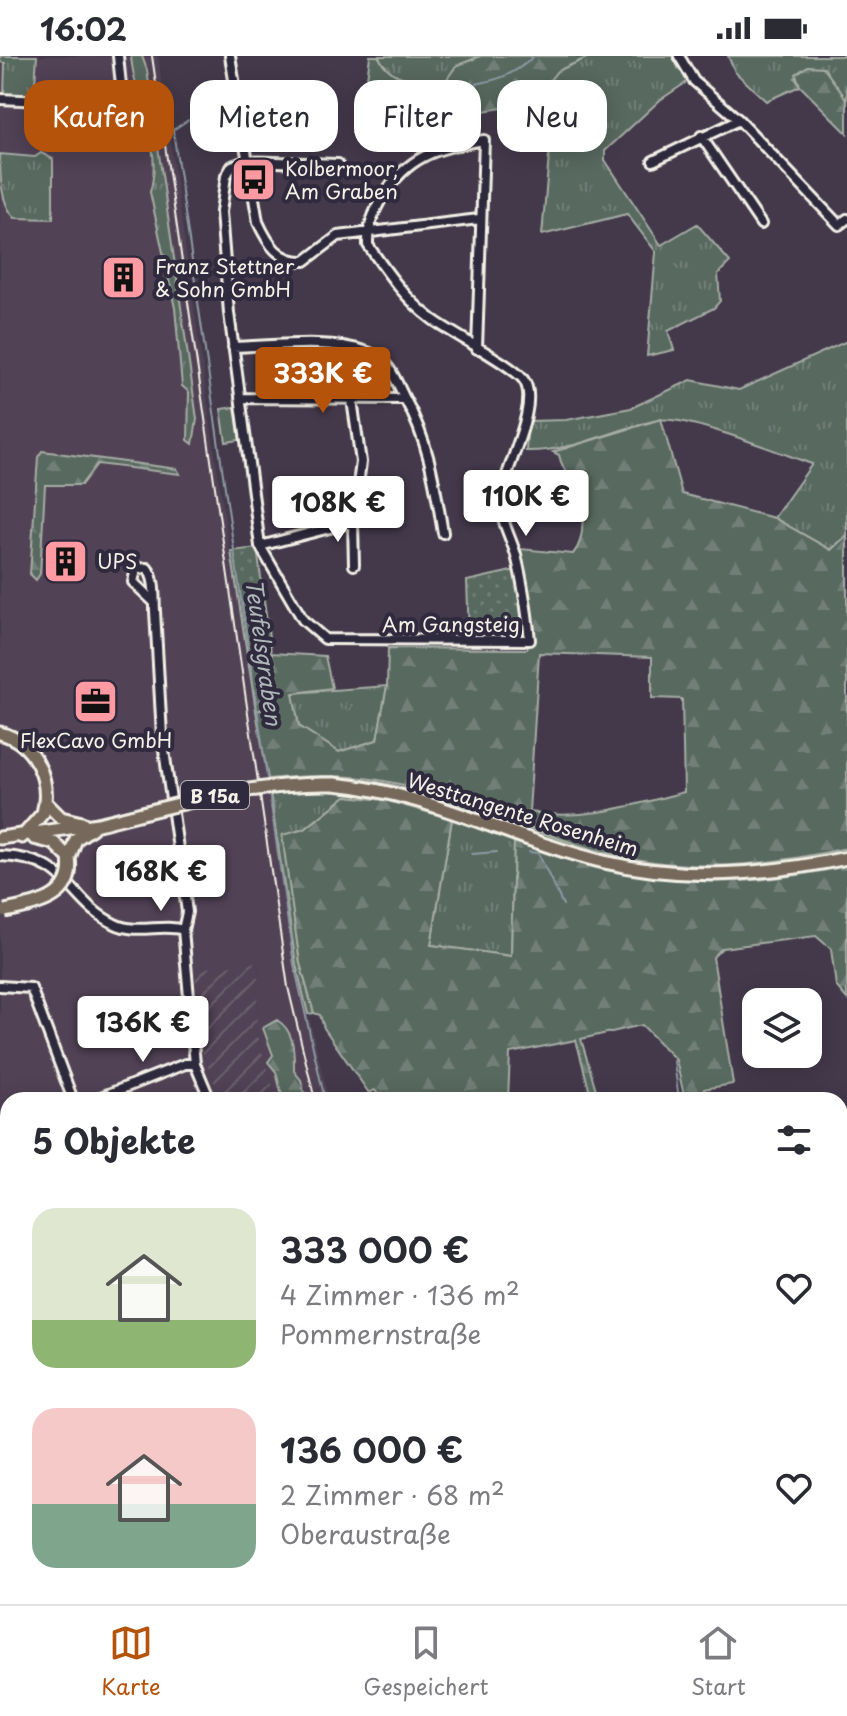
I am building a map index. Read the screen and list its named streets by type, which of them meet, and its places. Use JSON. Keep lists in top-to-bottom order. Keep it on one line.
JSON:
{"streets":{"highway":["B 15a","Westtangente Rosenheim"],"street":["Am Gangsteig"]},"water":["Teufelsgraben"],"places":{"bus stop":["Kolbermoor, Am Graben"],"building":["Franz Stettner & Sohn GmbH","UPS"],"office":["FlexCavo GmbH"]},"page":{"status":"16:02","chip":["Kaufen","Mieten","Filter","Neu"],"price":["333K €","110K €","108K €","168K €","136K €"],"heading":"5 Objekte","list":[{"name":"333 000 €","note":"4 Zimmer · 136 m² · Pommernstraße"},{"name":"136 000 €","note":"2 Zimmer · 68 m² · Oberaustraße"}],"tabs":["Karte","Gespeichert","Start"]}}
